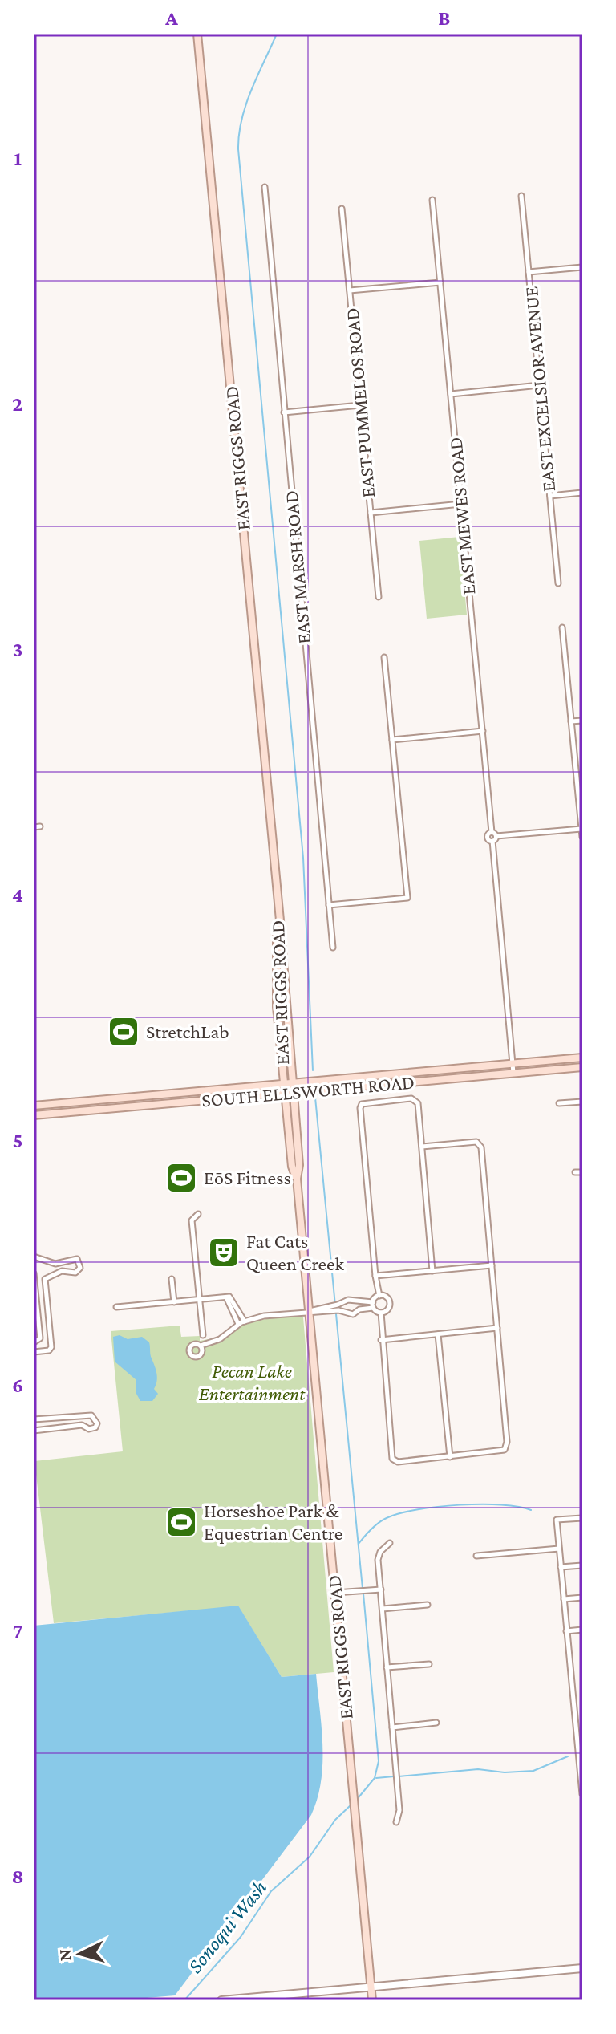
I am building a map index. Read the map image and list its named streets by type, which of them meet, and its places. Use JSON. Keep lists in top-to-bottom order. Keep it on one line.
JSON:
{"streets":{"main road":["EAST RIGGS ROAD","SOUTH ELLSWORTH ROAD"],"street":["EAST EXCELSIOR AVENUE","EAST PUMMELOS ROAD","EAST MEWES ROAD","EAST MARSH ROAD"]},"crossings":[["EAST RIGGS ROAD","SOUTH ELLSWORTH ROAD"],["EAST MEWES ROAD","SOUTH ELLSWORTH ROAD"]],"water":["Sonoqui Wash"],"parks":["Pecan Lake Entertainment"],"places":{"sports":["StretchLab","EōS Fitness","Horseshoe Park & Equestrian Centre"],"theatre":["Fat Cats Queen Creek"]},"north":"left","grid":{"columns":["A","B"],"rows":["1","2","3","4","5","6","7","8"]}}
